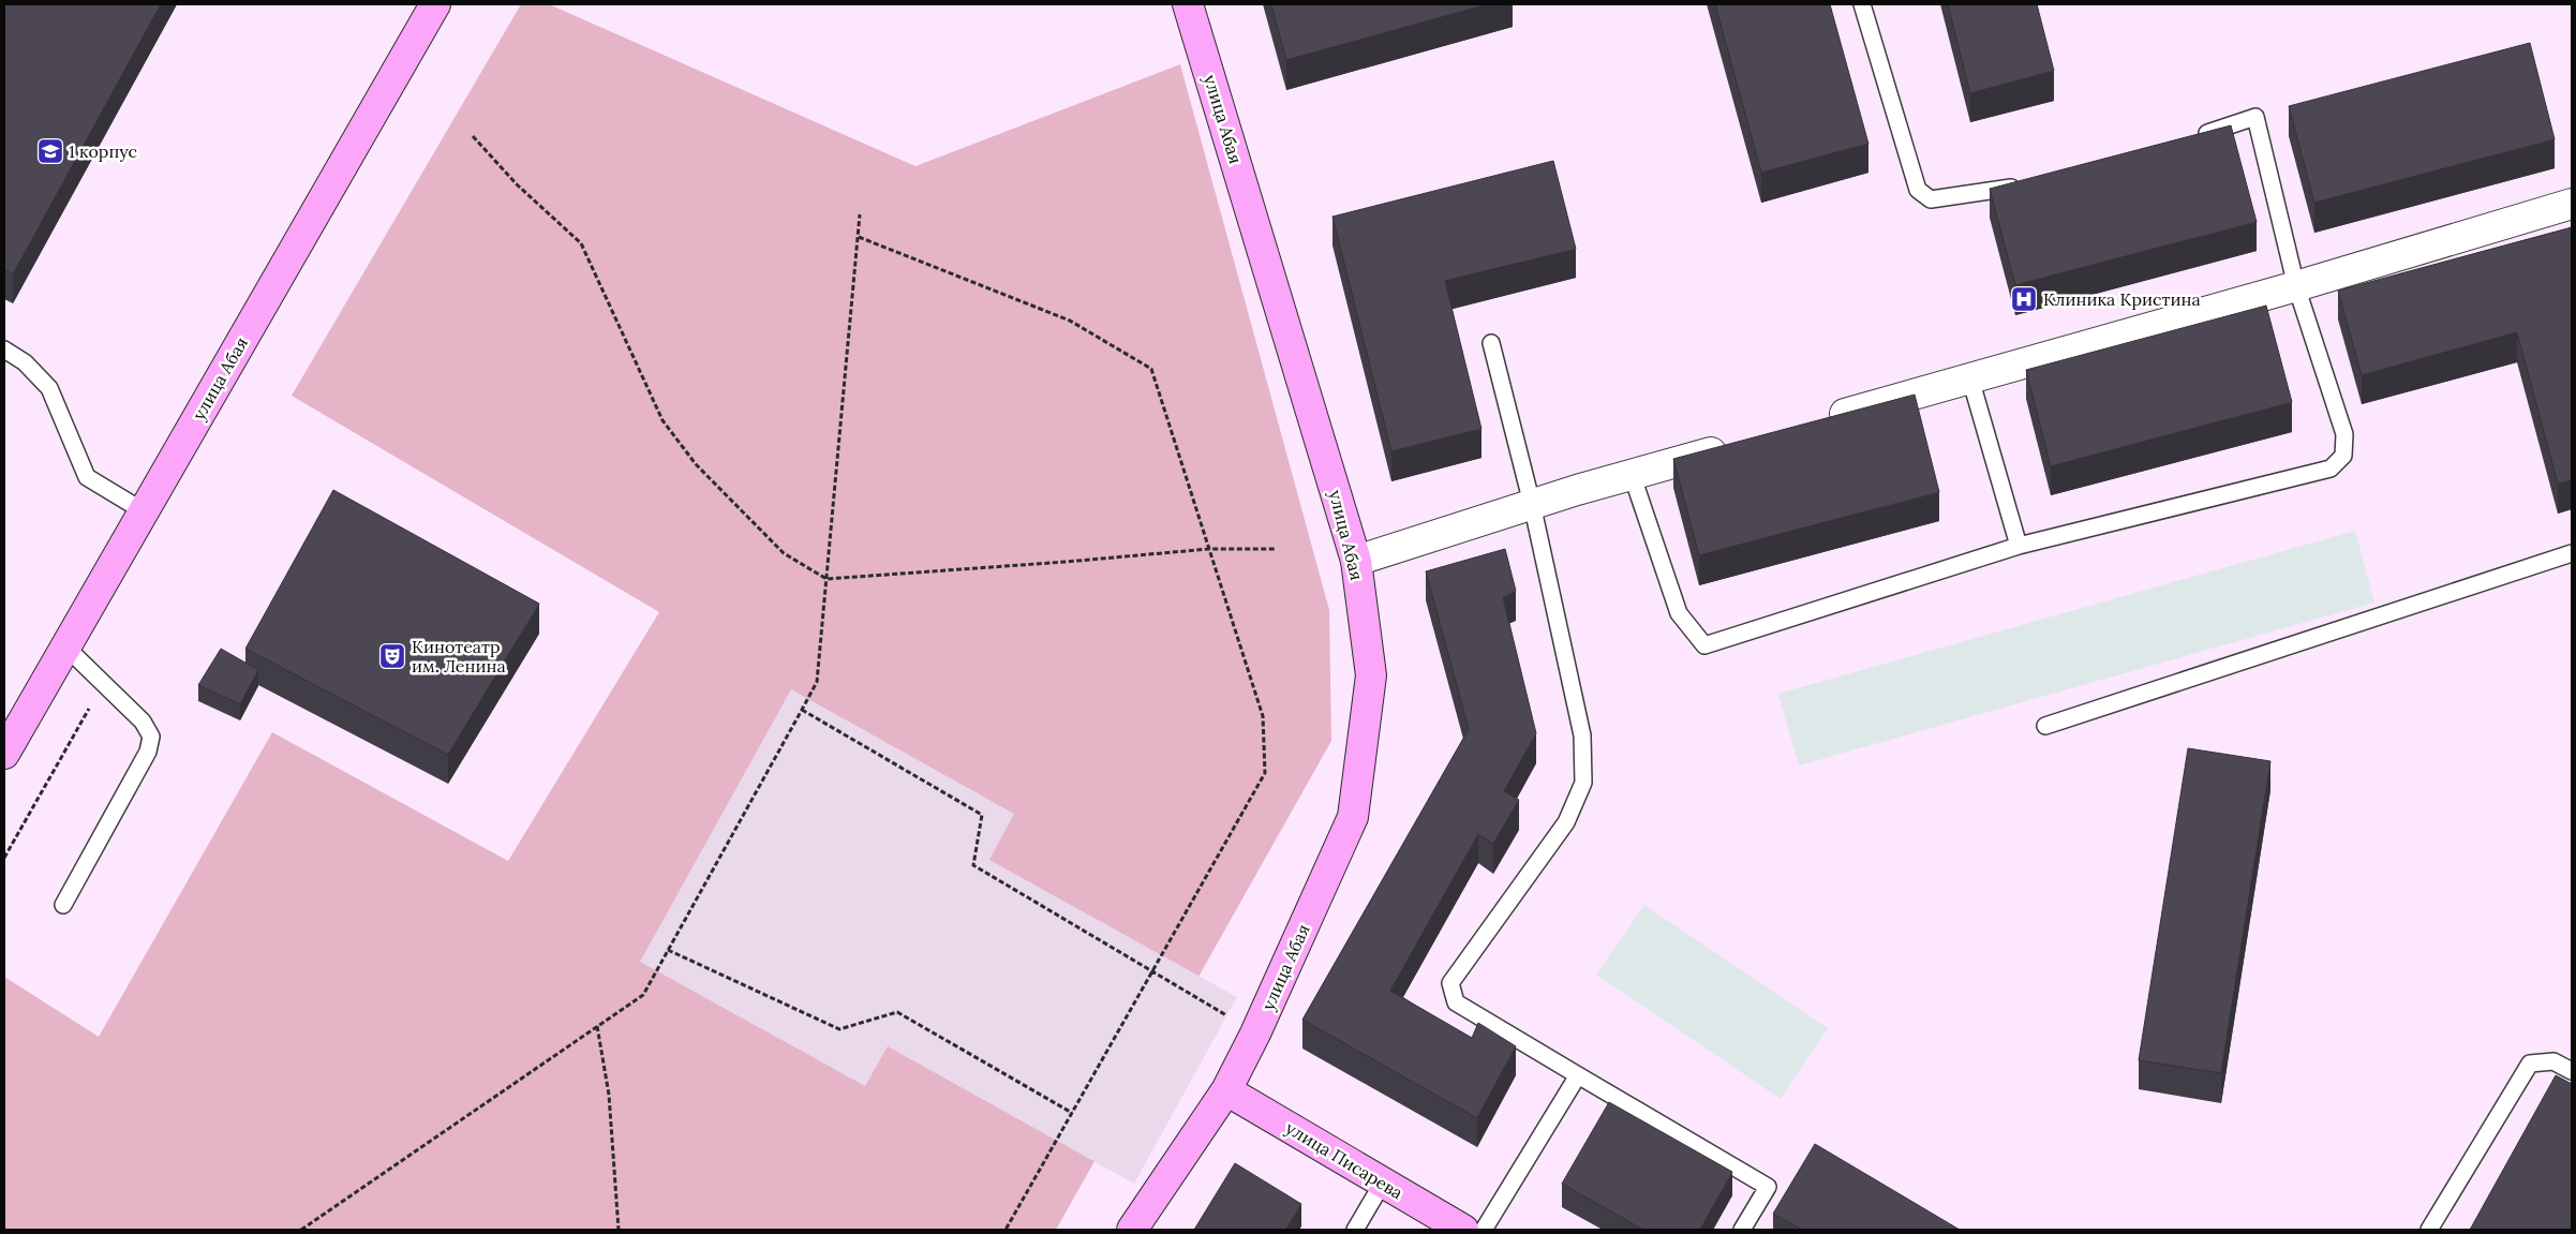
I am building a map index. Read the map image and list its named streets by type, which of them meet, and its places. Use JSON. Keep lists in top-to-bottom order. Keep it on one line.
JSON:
{"streets":{"main road":["улица Абая","улица Писарева"]},"crossings":[["улица Абая","улица Писарева"]],"places":{"school or university":["1 корпус"],"hospital":["Клиника Кристина"],"theatre":["Кинотеатр им. Ленина"]}}
